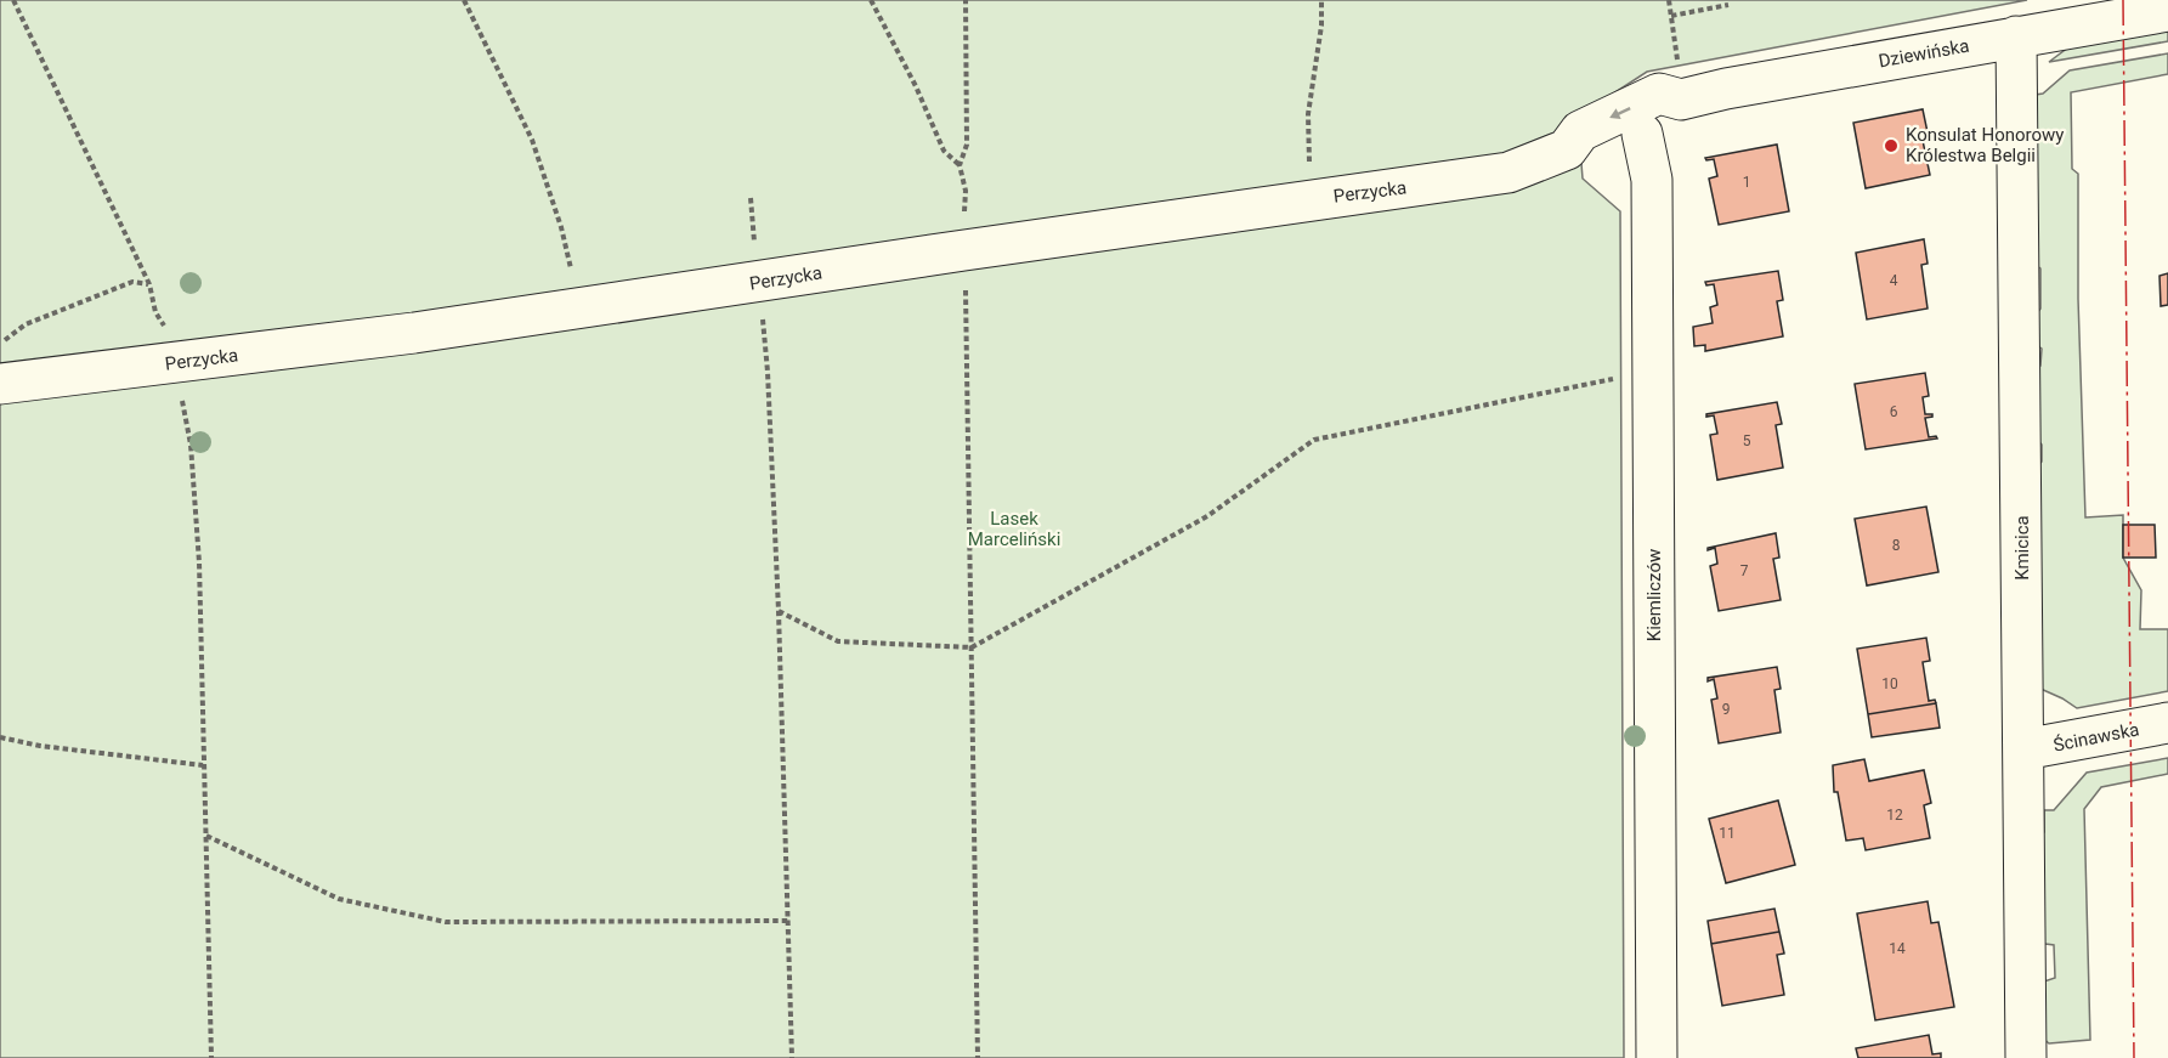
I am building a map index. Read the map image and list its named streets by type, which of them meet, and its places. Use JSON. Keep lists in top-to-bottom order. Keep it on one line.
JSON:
{"streets":{"street":["Dziewińska","Perzycka","Kmicica","Kiemliczów","Ścinawska"]},"crossings":[["Dziewińska","Perzycka"],["Dziewińska","Kmicica"],["Kmicica","Ścinawska"]],"parks":["Lasek Marceliński"],"places":["Konsulat Honorowy Królestwa Belgii"],"house_numbers":["1","4","6","5","8","7","10","9","12","11","14"]}
